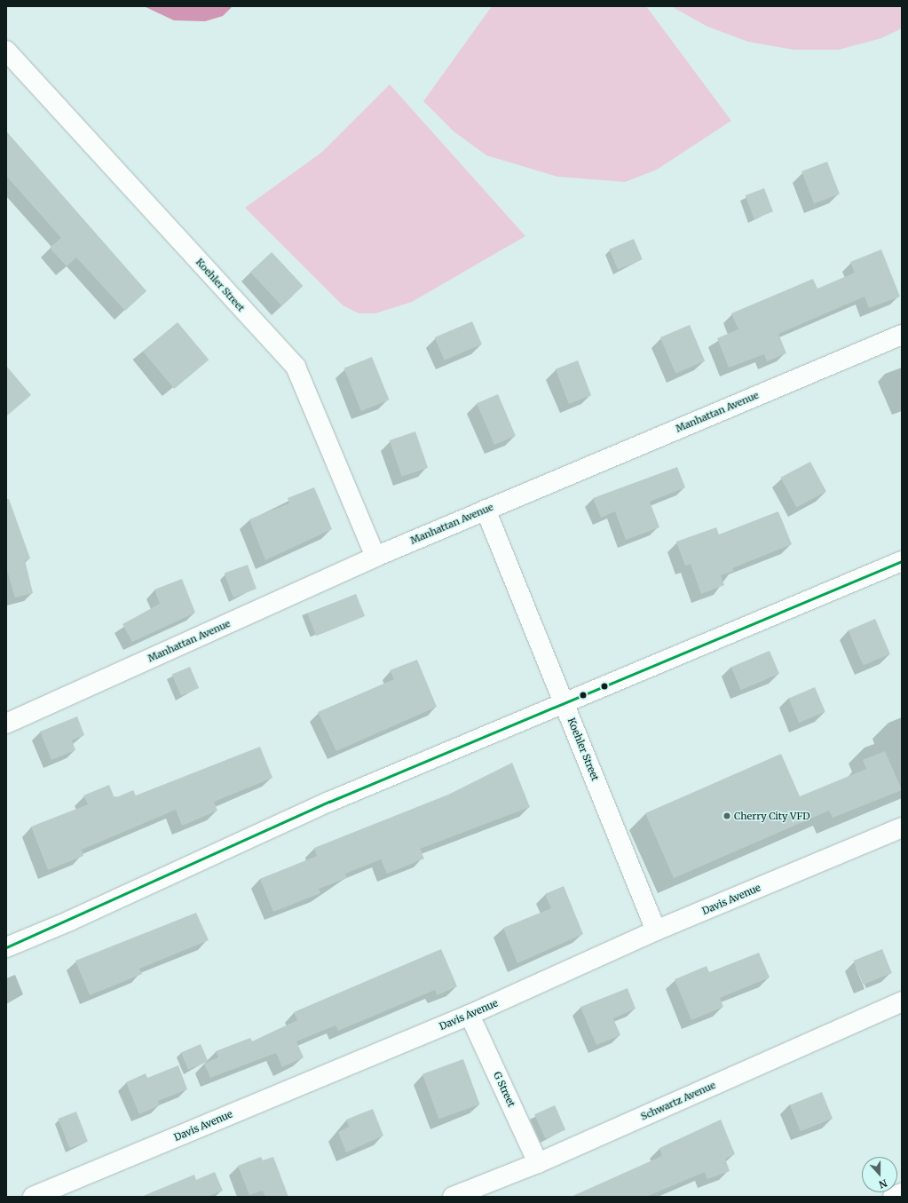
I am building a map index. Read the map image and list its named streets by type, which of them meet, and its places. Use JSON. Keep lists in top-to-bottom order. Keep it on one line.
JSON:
{"streets":{"street":["Koehler Street","Manhattan Avenue","Davis Avenue","G Street","Schwartz Avenue"]},"crossings":[["Koehler Street","Manhattan Avenue"],["Koehler Street","Davis Avenue"],["Davis Avenue","G Street"],["G Street","Schwartz Avenue"]],"places":["Cherry City VFD"],"north":"bottom"}
